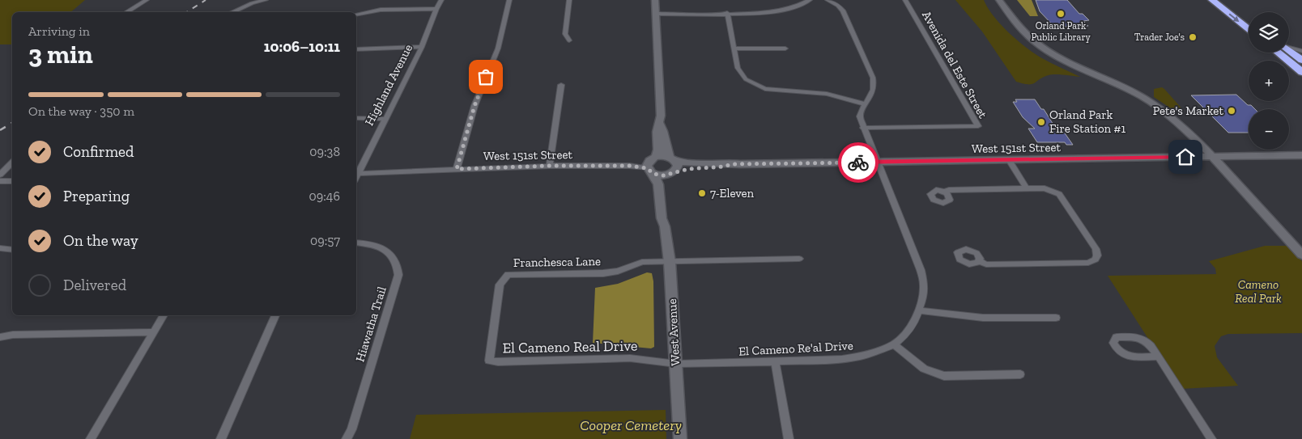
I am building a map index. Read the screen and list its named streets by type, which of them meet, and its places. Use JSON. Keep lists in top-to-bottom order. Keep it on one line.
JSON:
{"streets":{"street":["Avenida del Este Street","Highland Avenue","West 151st Street","Franchesca Lane","Hiawatha Trail","West Avenue","El Cameno Real Drive","El Cameno Re'al Drive"]},"crossings":[["Avenida del Este Street","El Cameno Re'al Drive"],["West 151st Street","West Avenue"],["West 151st Street","El Cameno Re'al Drive"],["Franchesca Lane","West Avenue"],["Franchesca Lane","El Cameno Real Drive"],["West Avenue","El Cameno Real Drive"],["West Avenue","El Cameno Re'al Drive"],["El Cameno Real Drive","El Cameno Re'al Drive"]],"parks":["Cameno Real Park","Cooper Cemetery"],"places":["Orland Park Public Library","Trader Joe's","Pete's Market","Orland Park Fire Station #1","7-Eleven"],"page":{"map_buttons":["+","−"],"heading":["3 min","Arriving in","10:06–10:11"],"bar":"On the way · 350 m","list":[["Confirmed","09:38"],["Preparing","09:46"],["On the way","09:57"],"Delivered"]}}
